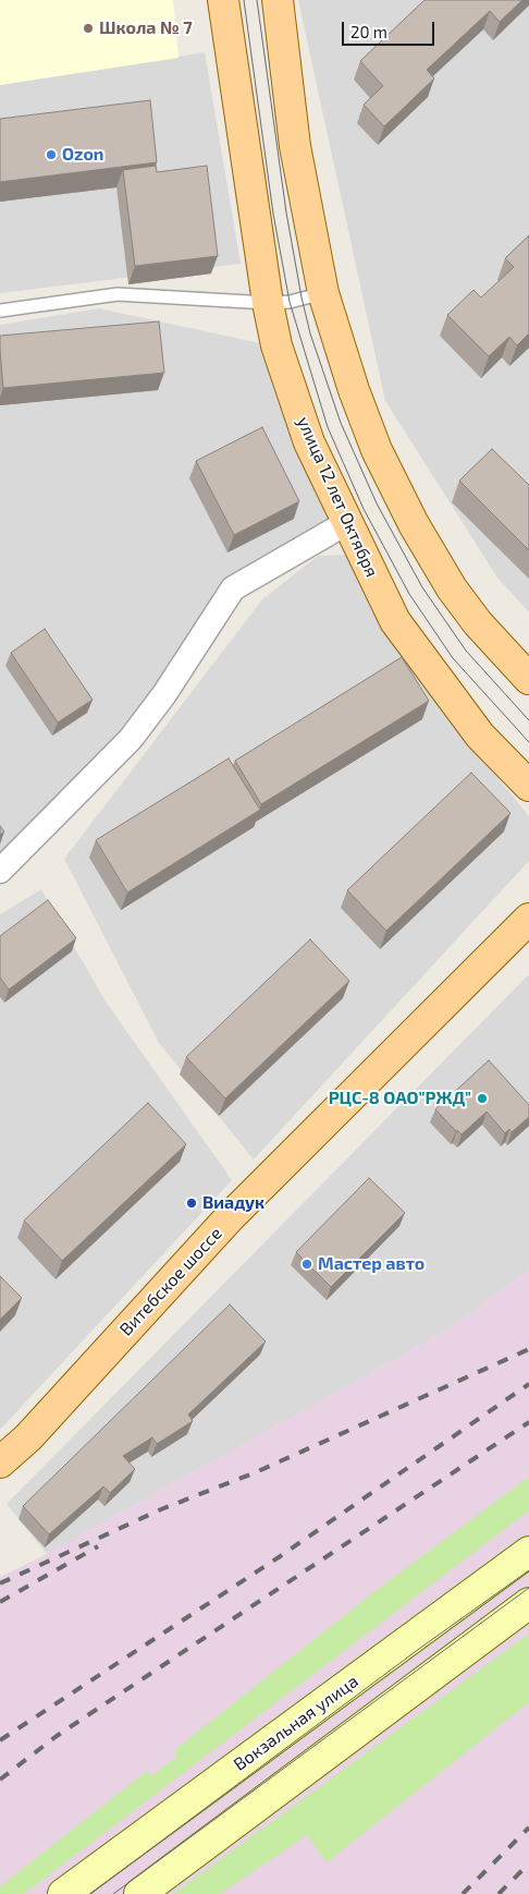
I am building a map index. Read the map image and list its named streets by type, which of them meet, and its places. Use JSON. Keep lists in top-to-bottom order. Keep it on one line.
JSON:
{"streets":{"main road":["улица 12 лет Октября","Витебское шоссе","Вокзальная улица"]},"places":["Школа № 7","Ozon","РЦС-8 ОАО\"РЖД\"","Виадук","Мастер авто"],"scale_bar":"20 m"}
